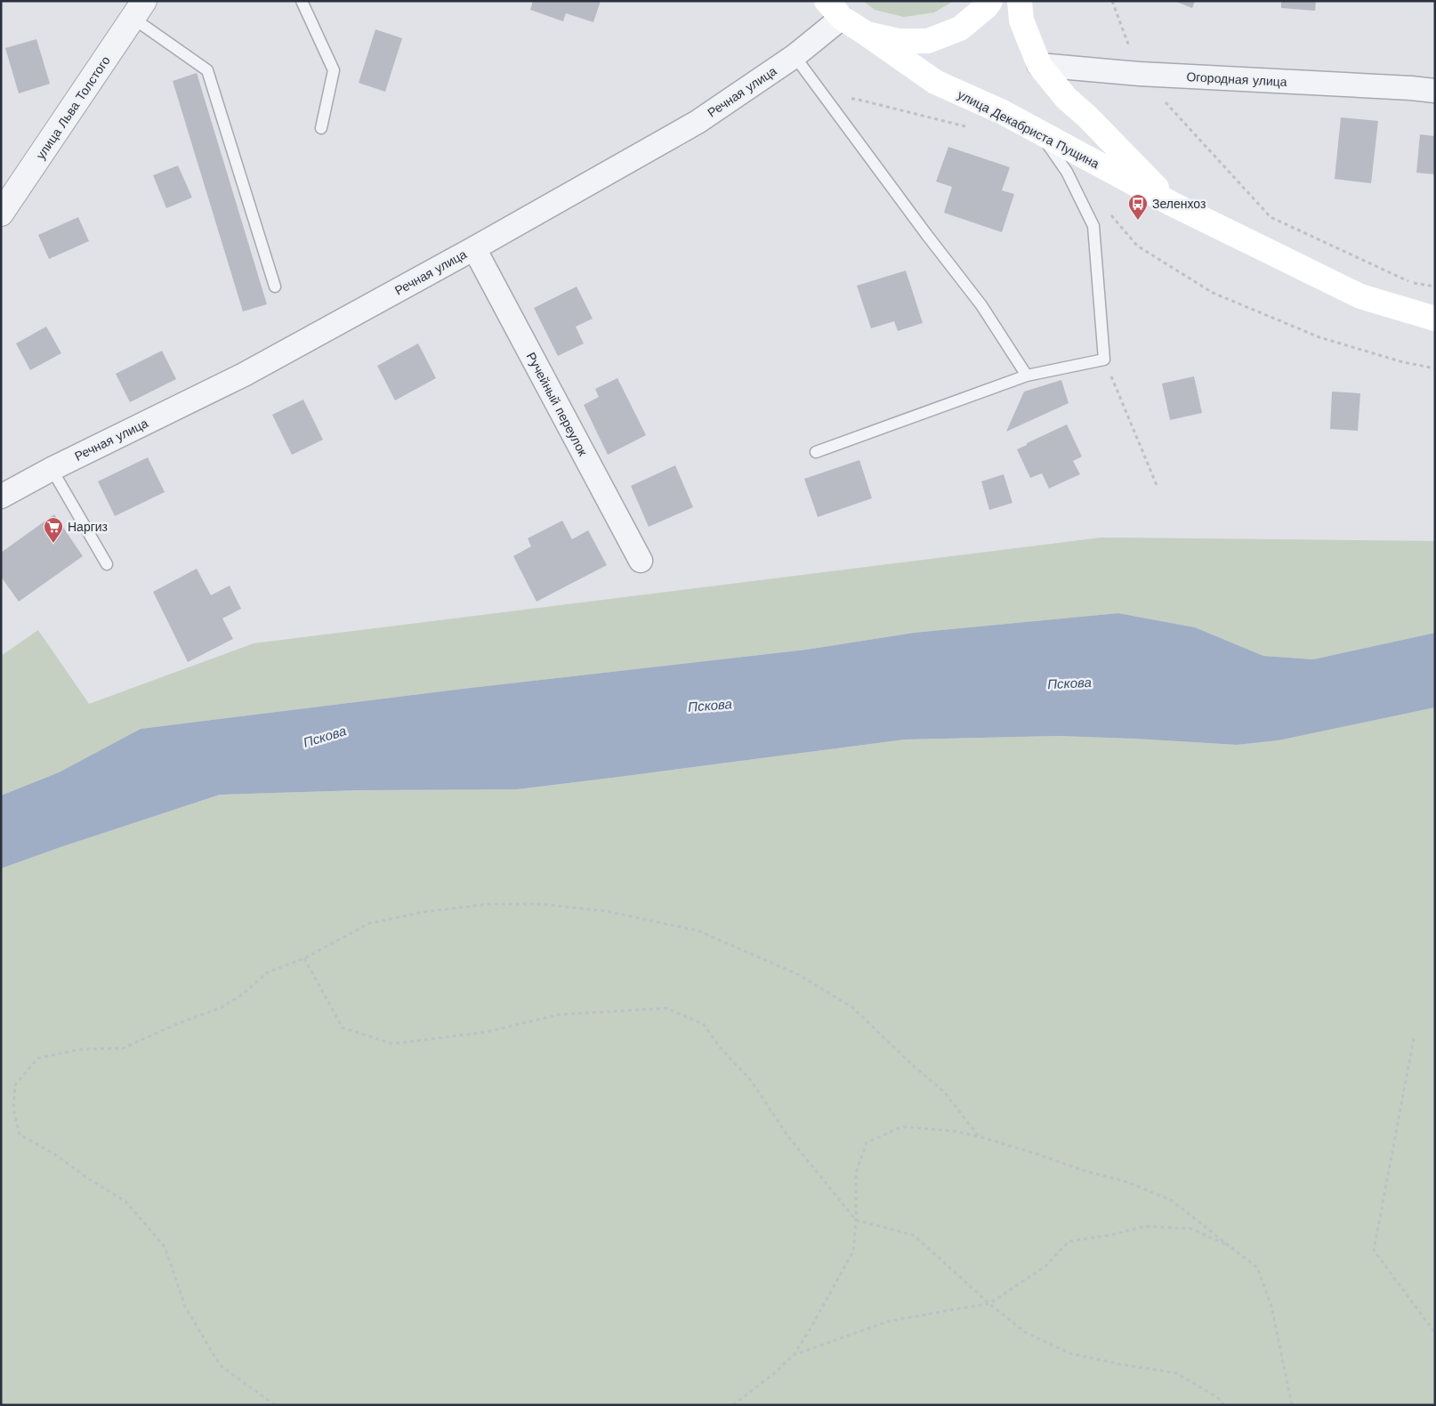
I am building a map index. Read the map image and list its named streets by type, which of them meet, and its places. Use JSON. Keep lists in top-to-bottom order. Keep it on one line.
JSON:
{"streets":{"main road":["улица Декабриста Пущина"],"street":["Огородная улица","Речная улица","улица Льва Толстого","Ручейный переулок"]},"crossings":[["Огородная улица","улица Декабриста Пущина"],["Речная улица","улица Декабриста Пущина"],["Речная улица","Ручейный переулок"]],"water":["Пскова"],"places":{"bus stop":["Зеленхоз"],"supermarket":["Наргиз"]}}
